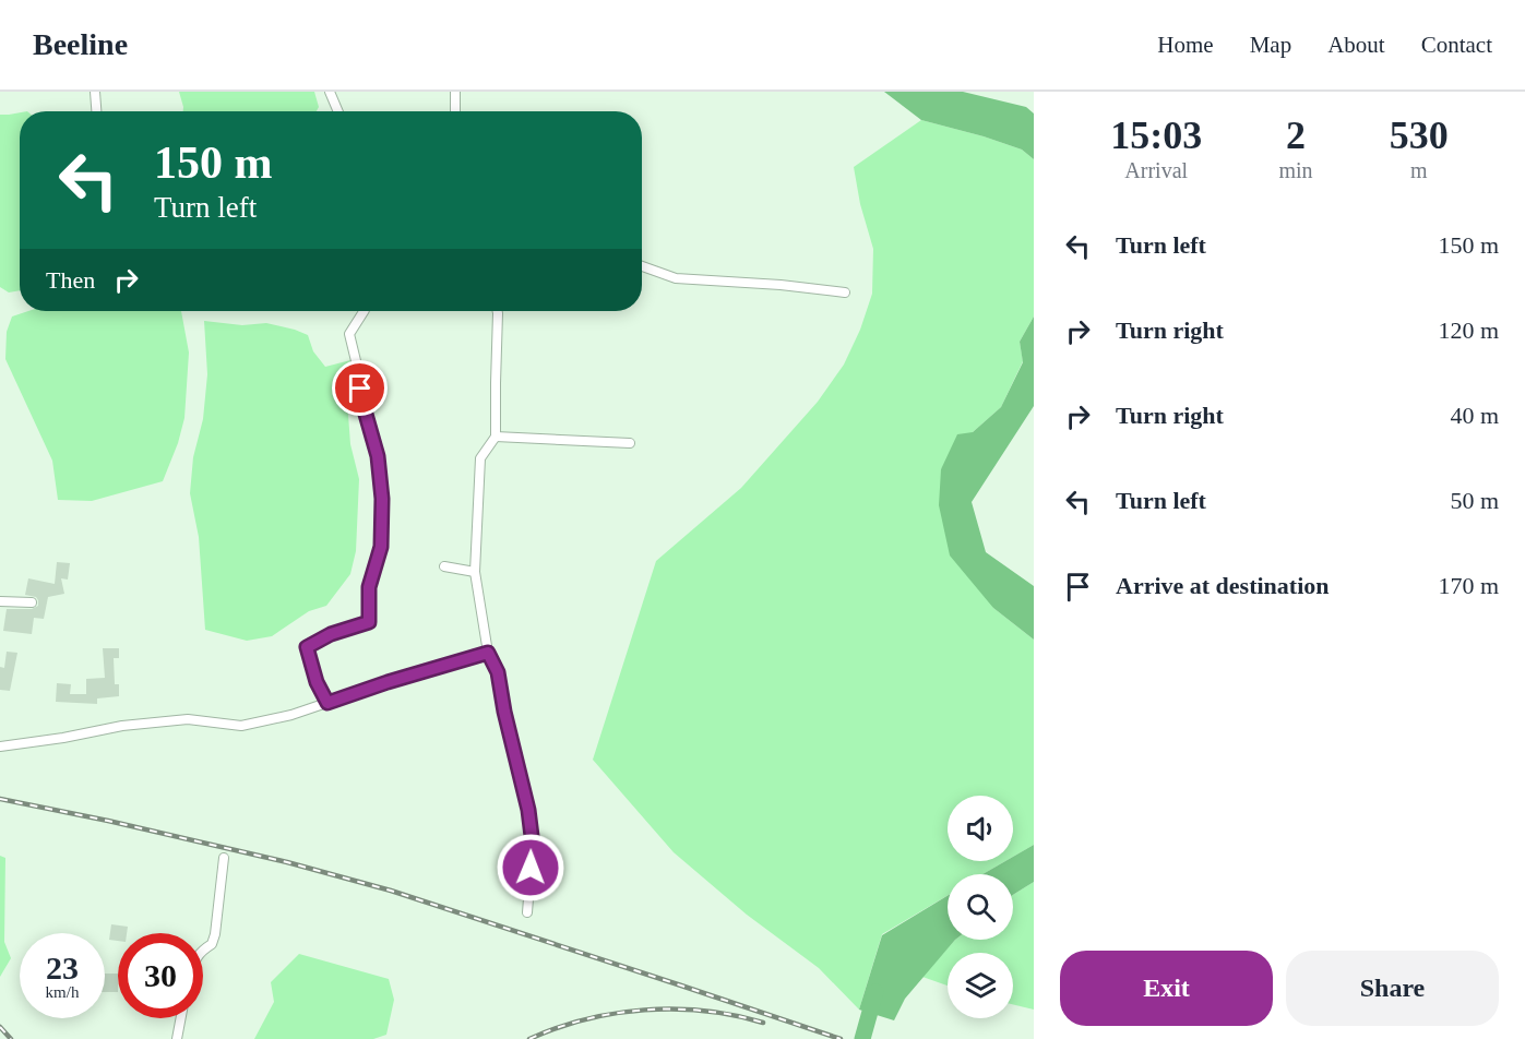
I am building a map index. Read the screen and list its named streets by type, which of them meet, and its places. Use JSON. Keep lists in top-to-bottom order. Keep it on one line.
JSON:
{"page":{"header":"Beeline","nav":["Home","Map","About","Contact"],"eta":["15:03","Arrival","2","min","530","m"],"turn":["150 m","Turn left"],"list":[{"name":"Turn left","value":"150 m"},{"name":"Turn right","value":"120 m"},{"name":"Turn right","value":"40 m"},{"name":"Turn left","value":"50 m"},{"name":"Arrive at destination","value":"170 m"}],"then":"Then","speed":"23 km/h","limit":"30","buttons":["Exit","Share"]}}
